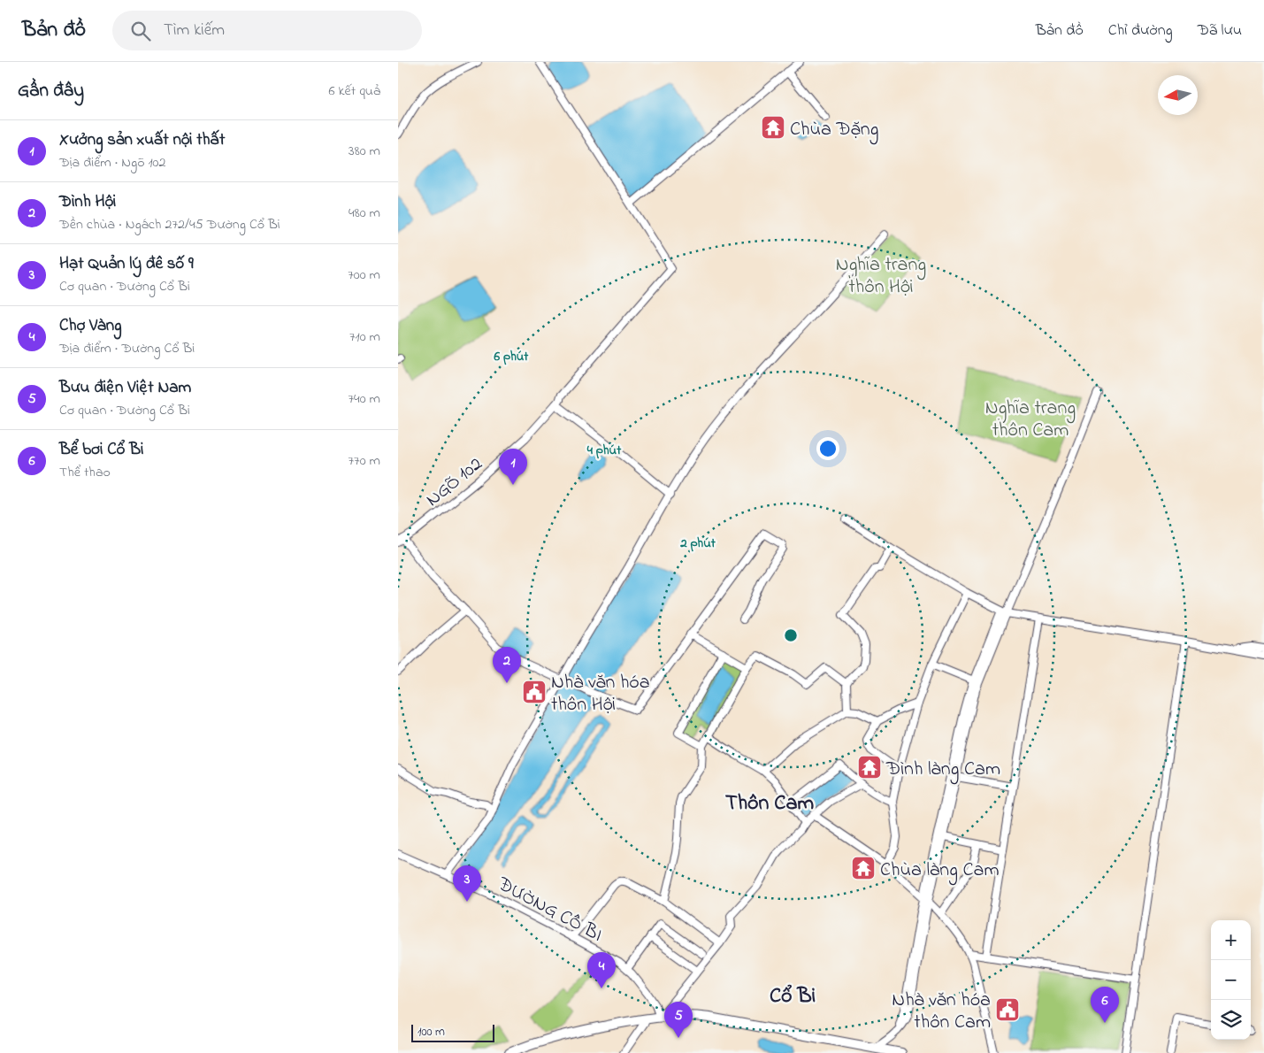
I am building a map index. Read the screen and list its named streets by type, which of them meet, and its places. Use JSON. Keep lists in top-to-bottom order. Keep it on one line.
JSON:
{"streets":{"street":["NGÕ 102","ĐƯỜNG CỔ BI"]},"districts":["Thôn Cam","Cổ Bi"],"parks":["Nghĩa trang thôn Hội","Nghĩa trang thôn Cam"],"places":{"temple":["Chùa Đặng","Đình làng Cam","Chùa làng Cam"],"public building":["Nhà văn hóa thôn Hội","Nhà văn hóa thôn Cam"]},"scale_bar":"100 m","north":"left","page":{"header":"Bản đồ","search":"Tìm kiếm","nav":["Bản đồ","Chỉ đường","Đã lưu"],"heading":["Gần đây","6 kết quả"],"list":[{"mark":"1","name":"Xưởng sản xuất nội thất","note":"Địa điểm · Ngõ 102","value":"380 m"},{"mark":"2","name":"Đình Hội","note":"Đền chùa · Ngách 272/45 Đường Cổ Bi","value":"480 m"},{"mark":"3","name":"Hạt Quản lý đê số 9","note":"Cơ quan · Đường Cổ Bi","value":"700 m"},{"mark":"4","name":"Chợ Vàng","note":"Địa điểm · Đường Cổ Bi","value":"710 m"},{"mark":"5","name":"Bưu điện Việt Nam","note":"Cơ quan · Đường Cổ Bi","value":"740 m"},{"mark":"6","name":"Bể bơi Cổ Bi","note":"Thể thao","value":"770 m"}],"pins":["1","2","3","4","6","5"],"map_buttons":["+","−"],"scale":"100 m"},"rings":["6 phút","4 phút","2 phút"]}
